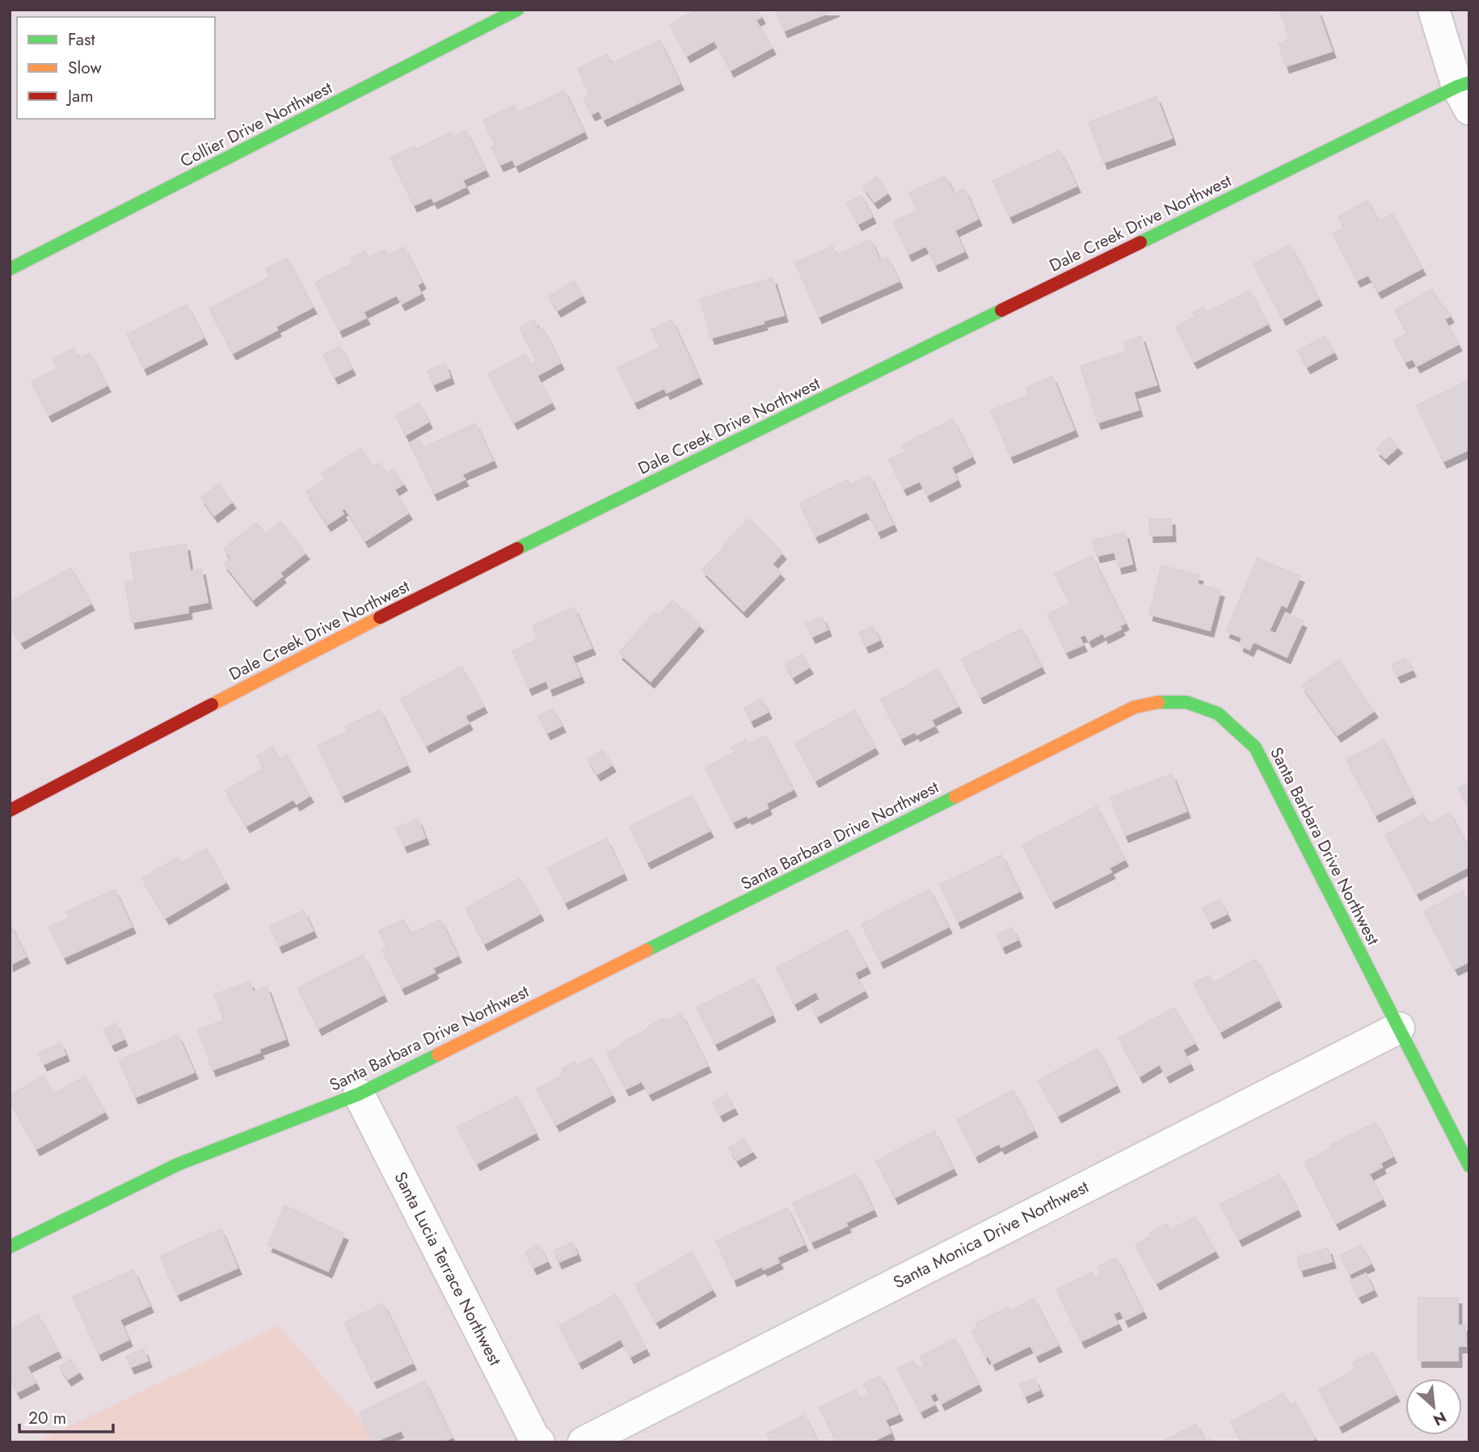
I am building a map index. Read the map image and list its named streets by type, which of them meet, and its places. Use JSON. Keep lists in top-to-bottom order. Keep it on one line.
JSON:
{"streets":{"street":["Collier Drive Northwest","Dale Creek Drive Northwest","Santa Barbara Drive Northwest","Santa Monica Drive Northwest","Santa Lucia Terrace Northwest"]},"crossings":[["Santa Barbara Drive Northwest","Santa Monica Drive Northwest"],["Santa Barbara Drive Northwest","Santa Lucia Terrace Northwest"]],"legend":["Fast","Slow","Jam"],"scale_bar":"20 m","north":"bottom right"}
